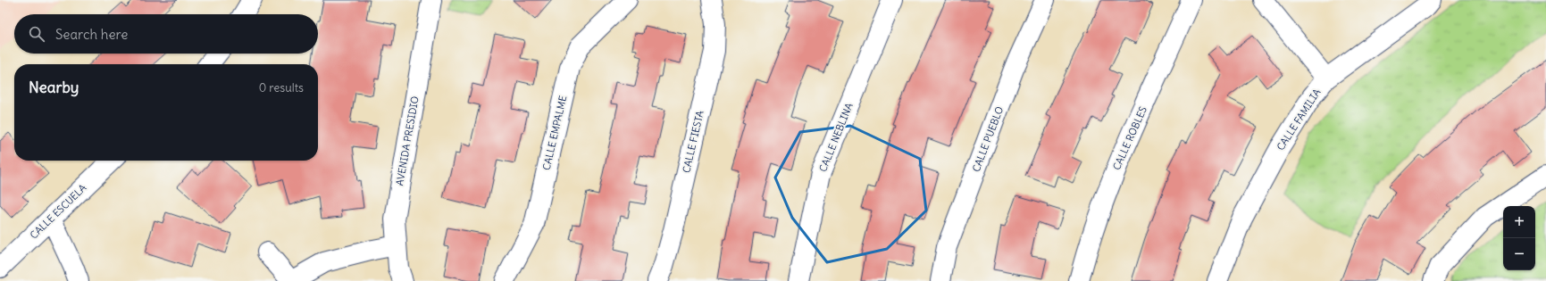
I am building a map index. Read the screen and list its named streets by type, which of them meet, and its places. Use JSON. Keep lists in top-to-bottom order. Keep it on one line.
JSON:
{"streets":{"street":["CALLE FAMILIA","CALLE EMPALME","CALLE NEBLINA","CALLE ROBLES","CALLE PUEBLO","AVENIDA PRESIDIO","CALLE FIESTA","CALLE ESCUELA"]},"page":{"search":"Search here","heading":["Nearby","0 results"],"map_buttons":["+","−"]}}
